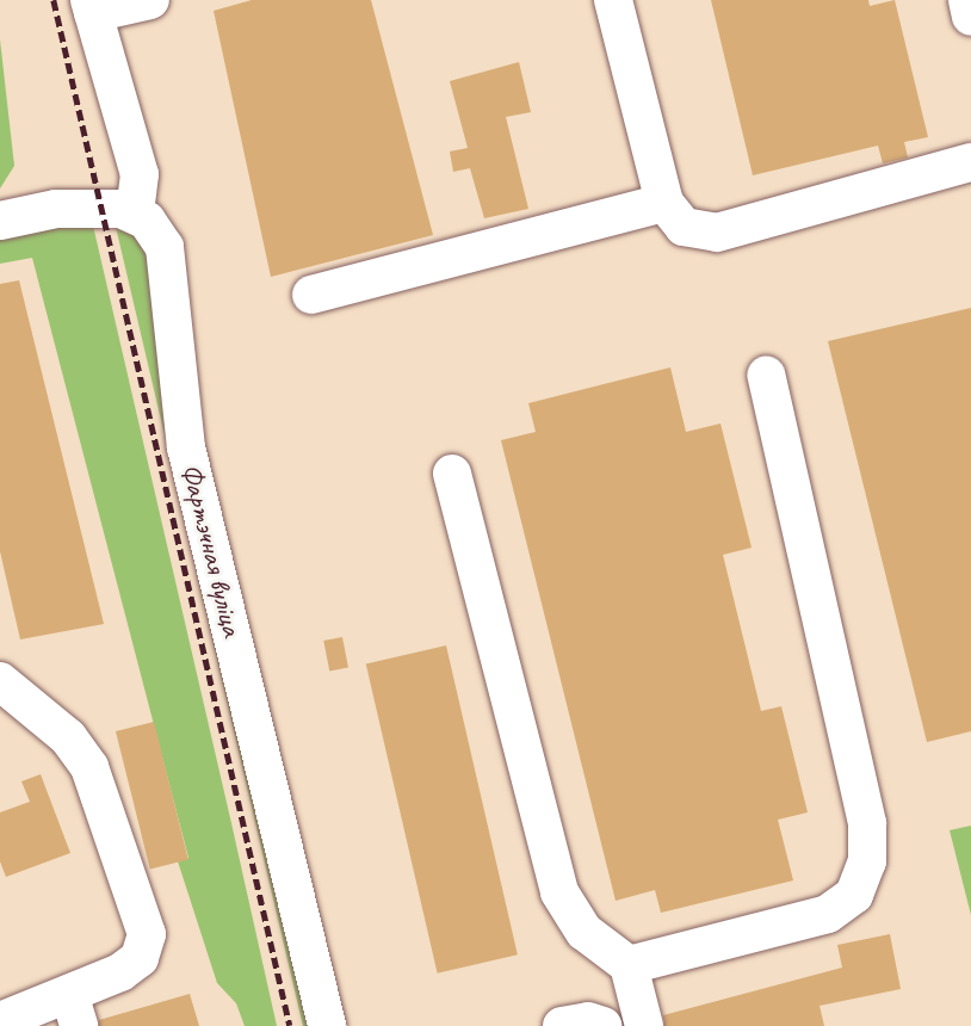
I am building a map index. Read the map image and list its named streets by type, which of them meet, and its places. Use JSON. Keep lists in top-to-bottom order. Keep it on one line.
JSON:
{"streets":{"street":["Фартэчная вуліца"]}}
